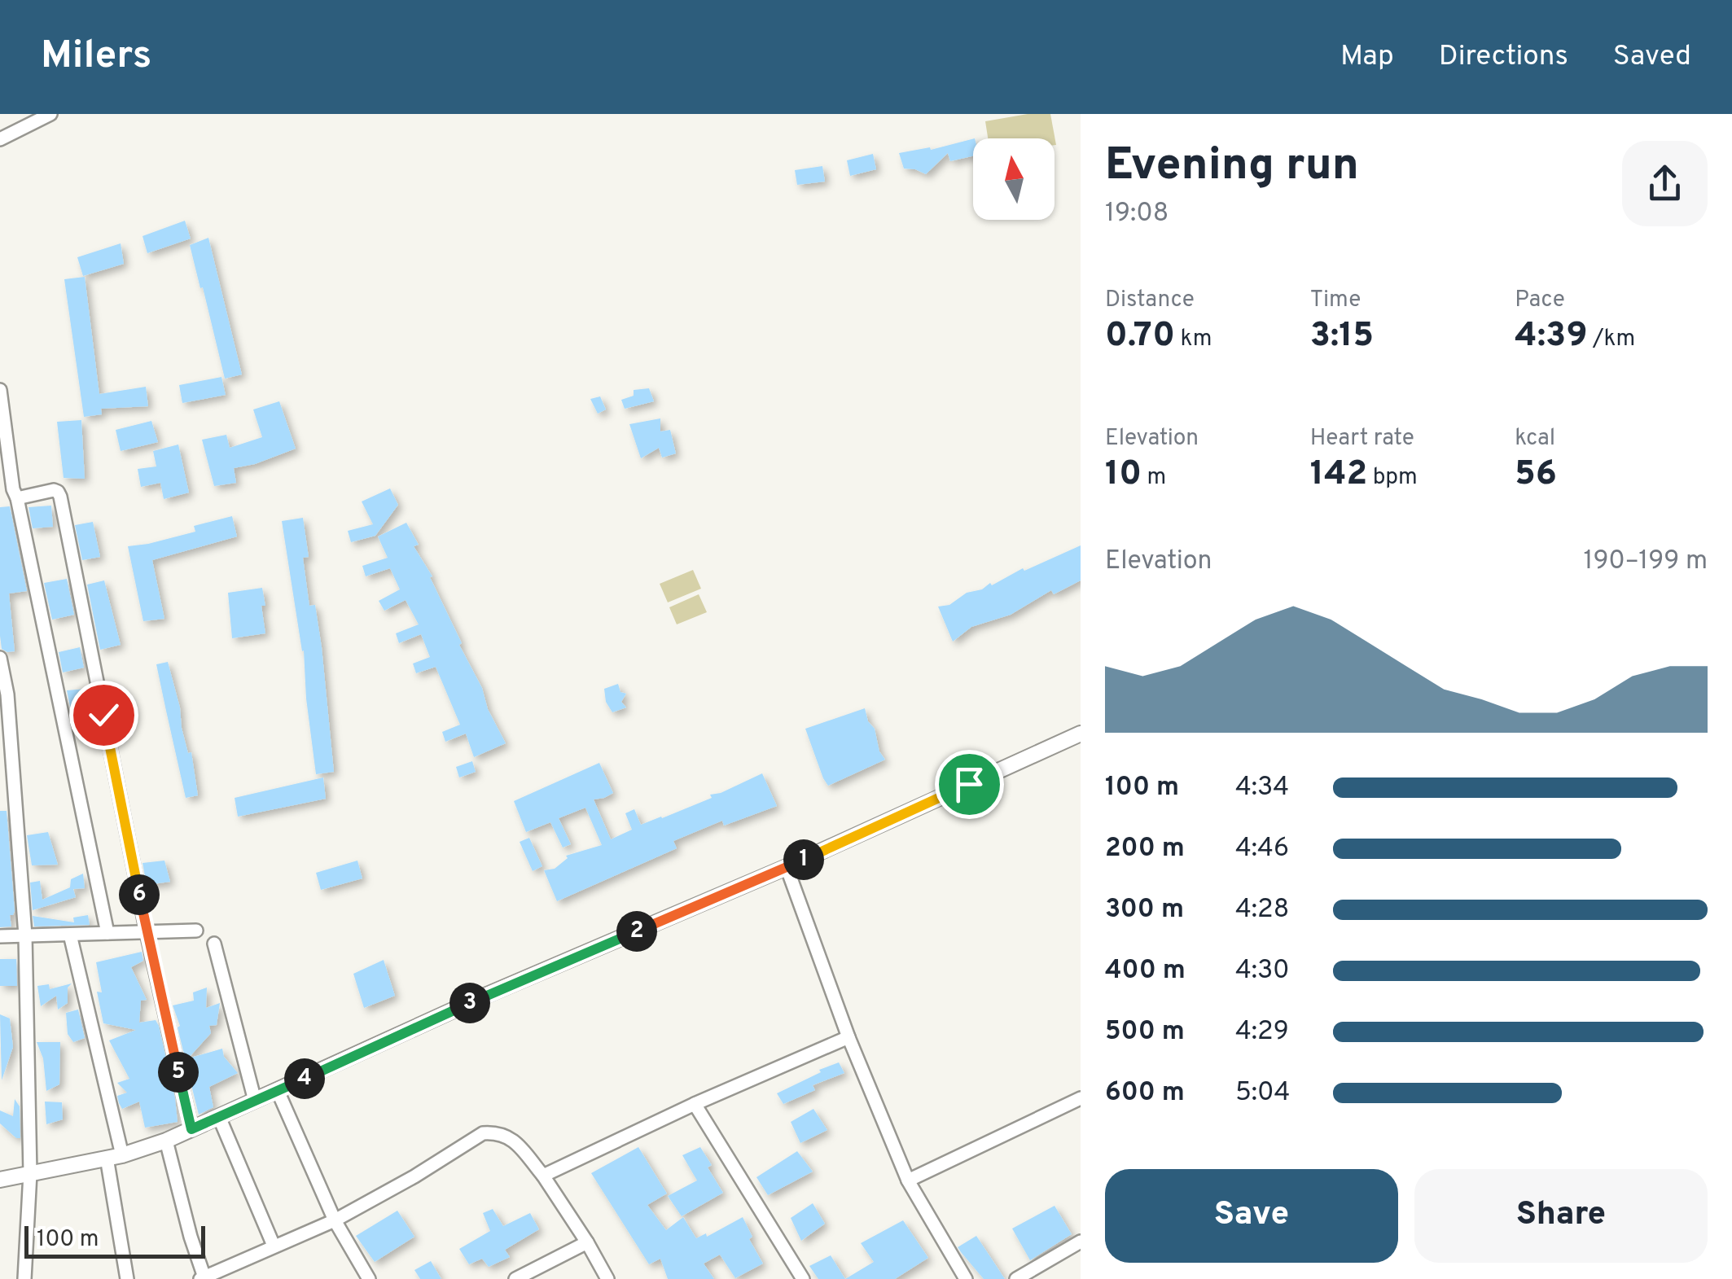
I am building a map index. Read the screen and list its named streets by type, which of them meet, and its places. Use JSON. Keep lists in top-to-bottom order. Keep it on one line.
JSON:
{"scale_bar":"100 m","north":"top","page":{"header":"Milers","nav":["Map","Directions","Saved"],"heading":["Evening run","19:08"],"stats":[["Distance","0.70 km"],["Time","3:15"],["Pace","4:39 /km"],["Elevation","10 m"],["Heart rate","142 bpm"],["kcal","56"]],"chart":["Elevation","190–199 m"],"list":[{"name":"100 m","note":"4:34"},{"name":"200 m","note":"4:46"},{"name":"300 m","note":"4:28"},{"name":"400 m","note":"4:30"},{"name":"500 m","note":"4:29"},{"name":"600 m","note":"5:04"}],"pins":["1","6","2","3","5","4"],"buttons":["Save","Share"],"scale":"100 m"}}
